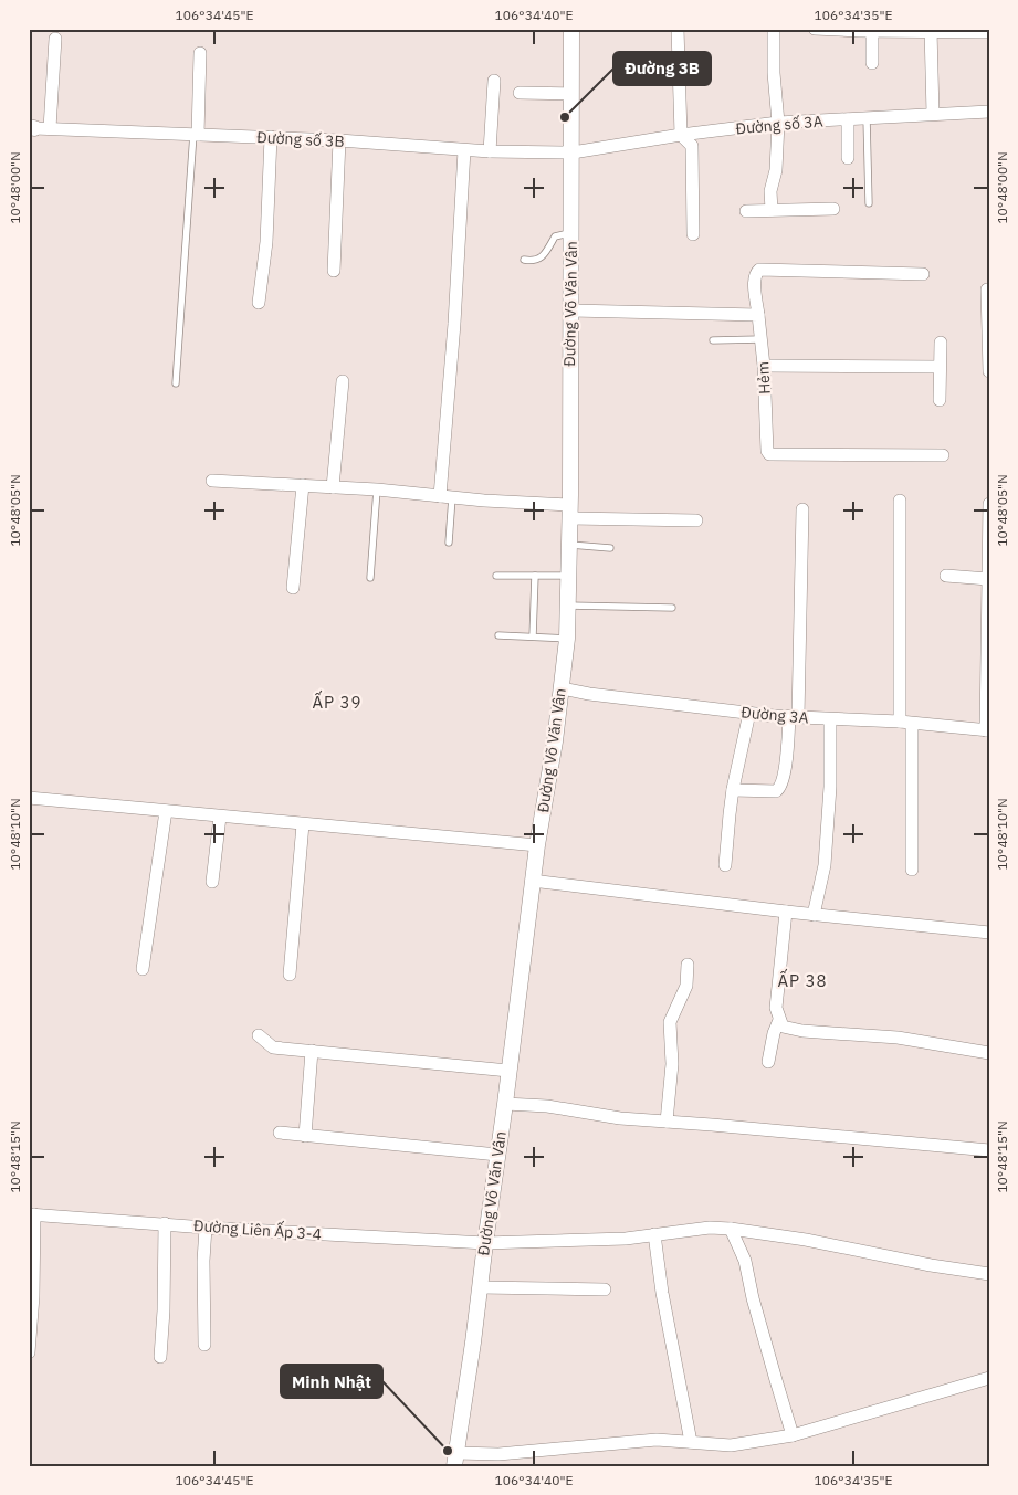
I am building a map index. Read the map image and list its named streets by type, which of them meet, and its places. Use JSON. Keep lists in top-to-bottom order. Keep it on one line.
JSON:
{"streets":{"street":["Đường số 3A","Đường số 3B","Đường Võ Văn Vân","Hẻm","Đường 3A","Đường Liên Ấp 3-4"]},"crossings":[["Đường số 3A","Đường số 3B"],["Đường số 3A","Đường Võ Văn Vân"],["Đường số 3B","Đường Võ Văn Vân"],["Đường Võ Văn Vân","Đường 3A"],["Đường Võ Văn Vân","Đường Liên Ấp 3-4"]],"districts":["ẤP 39","ẤP 38"],"places":["Đường 3B","Minh Nhật"],"coordinates":["106°34'45\"E","106°34'40\"E","106°34'35\"E","10°48'00\"N","10°48'05\"N","10°48'10\"N","10°48'15\"N"]}
